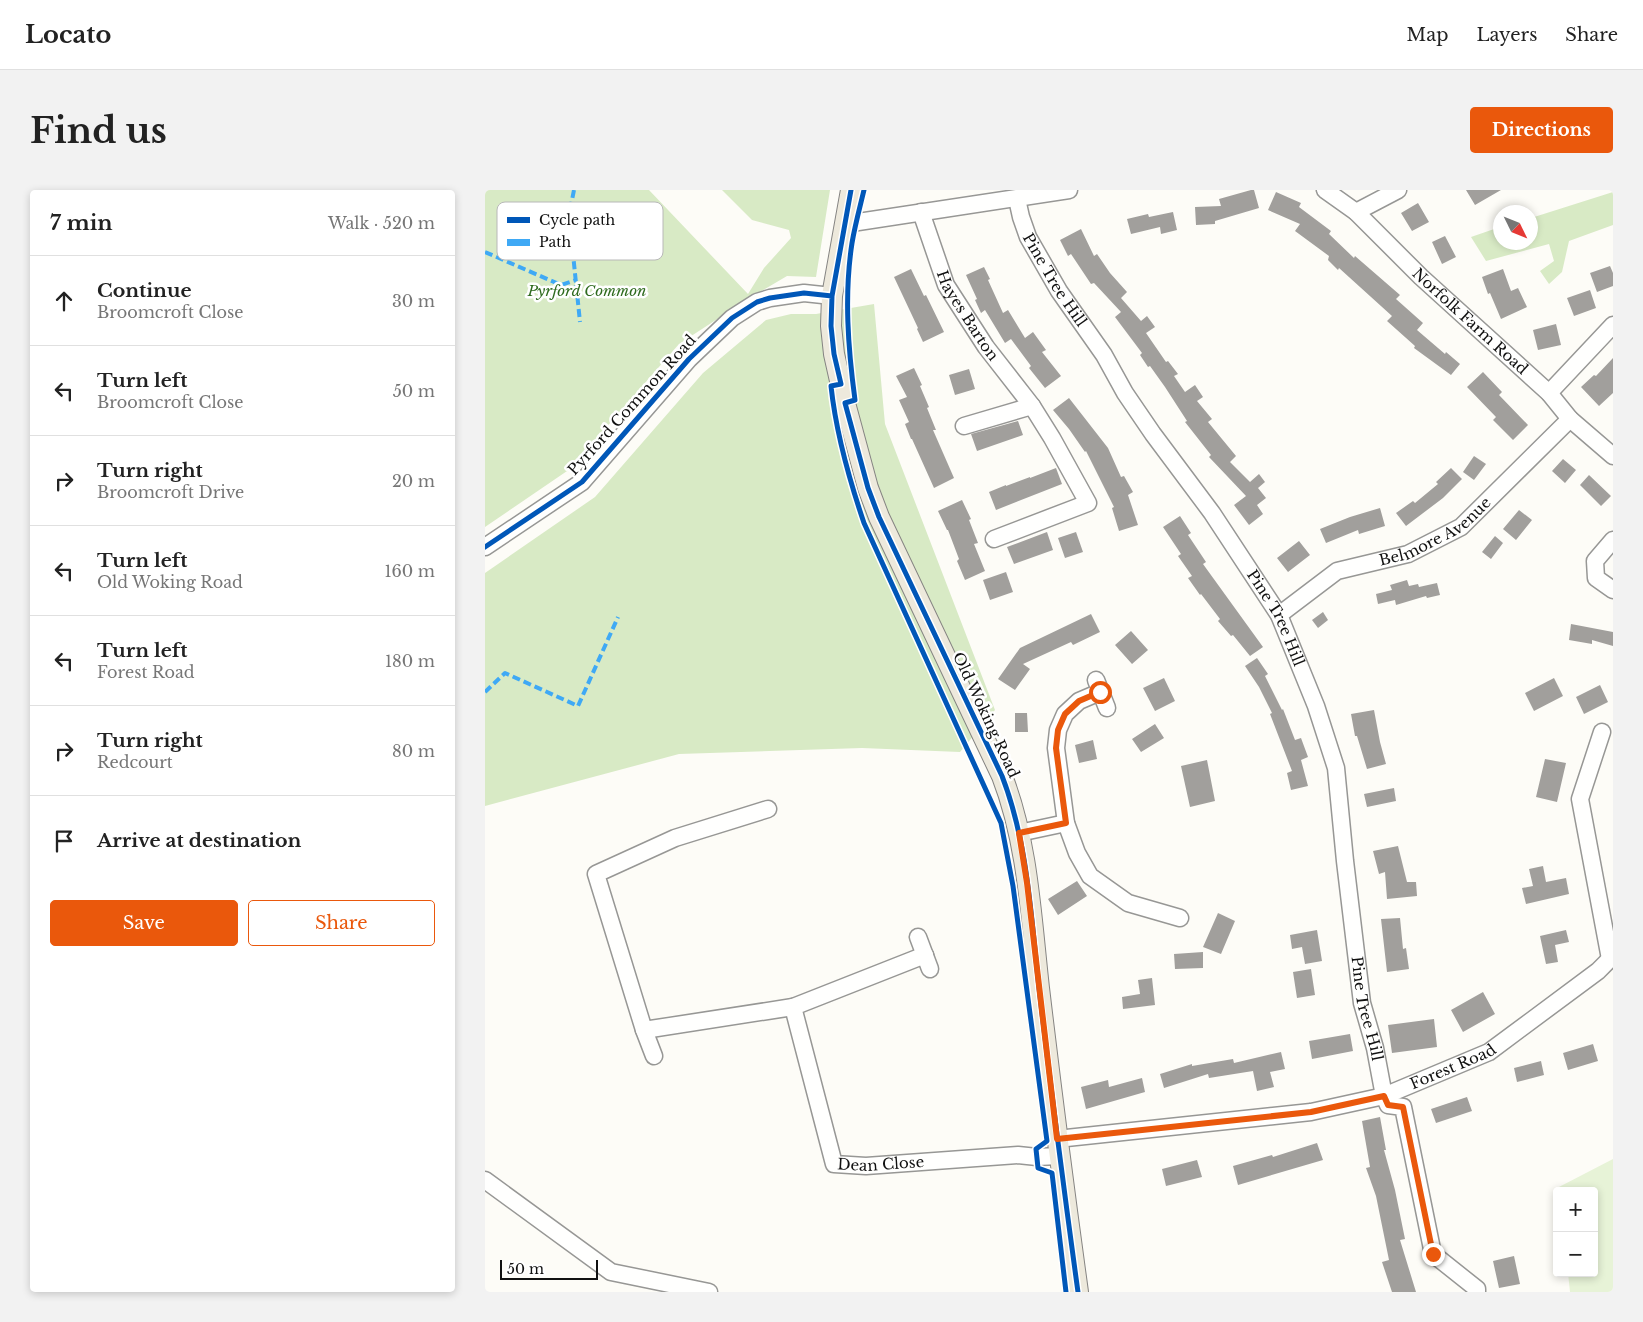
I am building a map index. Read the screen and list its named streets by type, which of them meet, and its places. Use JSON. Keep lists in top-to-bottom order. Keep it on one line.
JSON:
{"streets":{"main road":["Old Woking Road"],"street":["Pine Tree Hill","Hayes Barton","Norfolk Farm Road","Pyrford Common Road","Belmore Avenue","Forest Road","Dean Close"]},"crossings":[["Pine Tree Hill","Belmore Avenue"],["Pine Tree Hill","Forest Road"],["Norfolk Farm Road","Belmore Avenue"],["Pyrford Common Road","Old Woking Road"],["Old Woking Road","Forest Road"],["Old Woking Road","Dean Close"],["Forest Road","Dean Close"]],"parks":["Pyrford Common"],"legend":["Cycle path","Path"],"scale_bar":"50 m","north":"bottom right","page":{"header":"Locato","nav":["Map","Layers","Share"],"buttons":["Directions",["Save","Share"]],"title":"Find us","heading":["7 min","Walk · 520 m"],"list":[["Continue","Broomcroft Close","30 m"],["Turn left","Broomcroft Close","50 m"],["Turn right","Broomcroft Drive","20 m"],["Turn left","Old Woking Road","160 m"],["Turn left","Forest Road","180 m"],["Turn right","Redcourt","80 m"],"Arrive at destination"],"map_buttons":["+","−"],"scale":"50 m"}}
